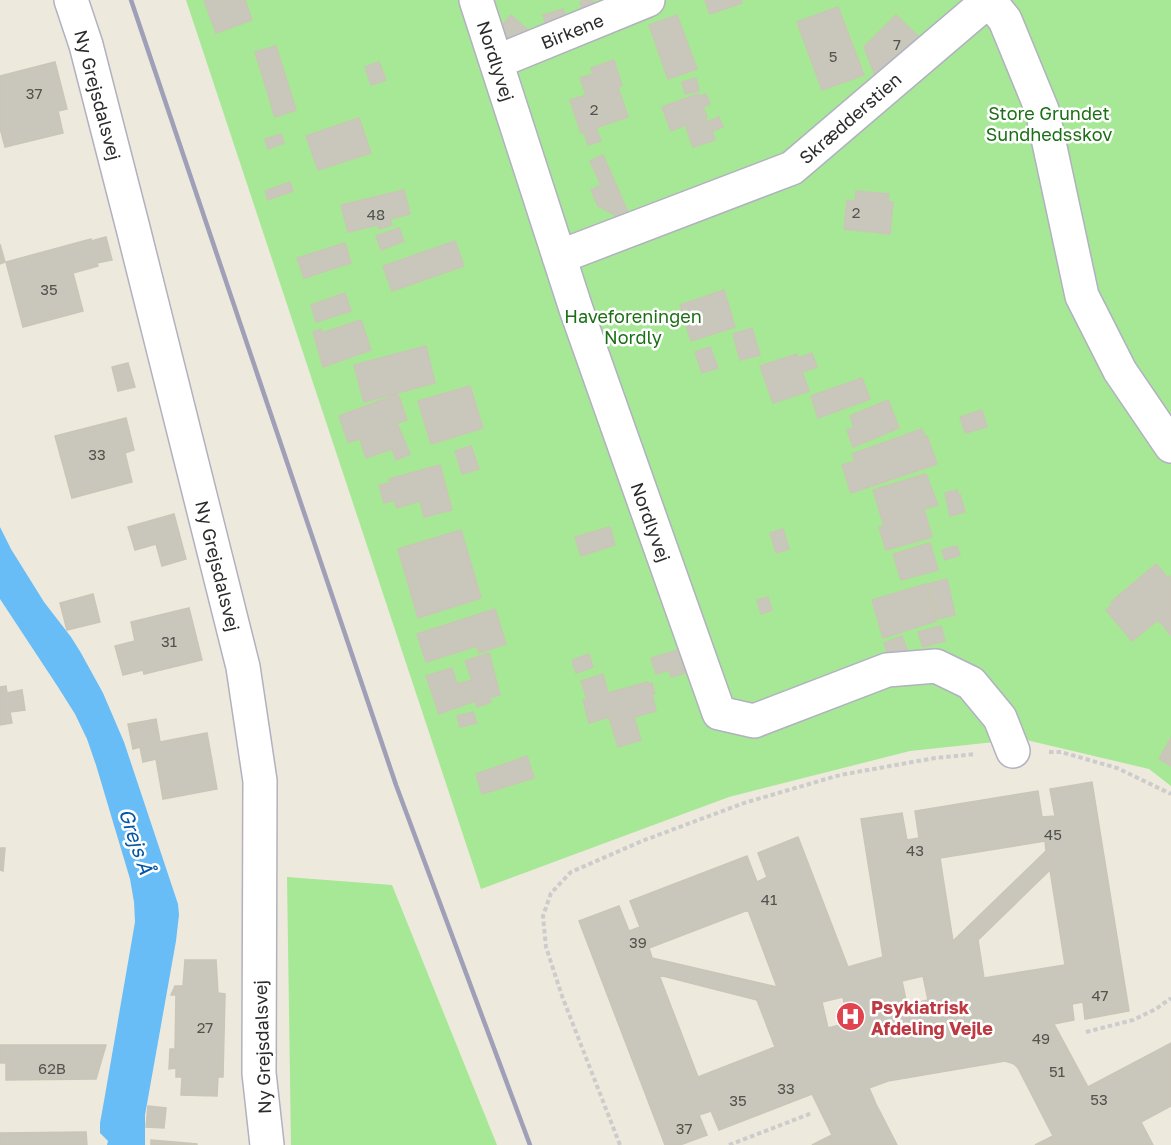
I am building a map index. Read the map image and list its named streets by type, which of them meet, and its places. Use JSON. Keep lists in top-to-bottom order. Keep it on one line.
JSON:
{"streets":{"street":["Birkene","Nordlyvej","Ny Grejsdalsvej","Skrædderstien"]},"crossings":[["Birkene","Nordlyvej"],["Nordlyvej","Skrædderstien"]],"water":["Grejs Å"],"parks":["Store Grundet Sundhedsskov","Haveforeningen Nordly"],"places":{"hospital":["Psykiatrisk Afdeling Vejle"]},"house_numbers":["7","5","37","2","2","48","35","33","31","45","43","41","39","47","27","49","62B","51","33","53","35","37"]}
